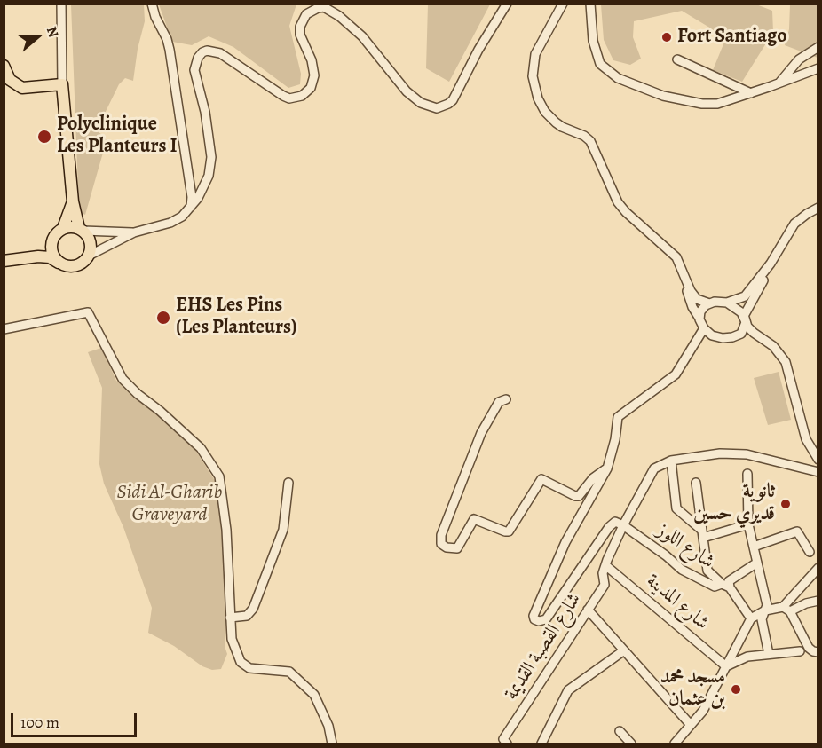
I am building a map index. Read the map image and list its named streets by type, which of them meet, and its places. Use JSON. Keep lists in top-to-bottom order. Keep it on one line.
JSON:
{"streets":{"street":["شارع اللوز","شارع المدينة","شارع القصبة القديمة"]},"crossings":[["شارع اللوز","شارع القصبة القديمة"],["شارع المدينة","شارع القصبة القديمة"]],"parks":["Sidi Al-Gharib Graveyard"],"places":["Fort Santiago","Polyclinique Les Planteurs I","EHS Les Pins (Les Planteurs)","ثانوية قديري حسين","مسجد محمد بن عثمان"],"scale_bar":"100 m","north":"right"}
